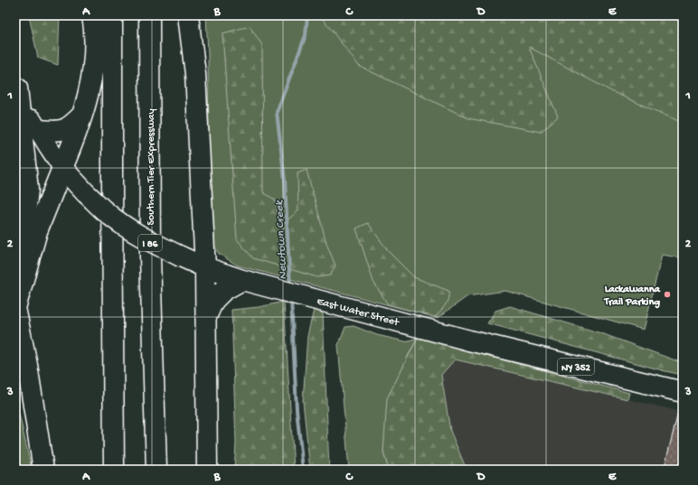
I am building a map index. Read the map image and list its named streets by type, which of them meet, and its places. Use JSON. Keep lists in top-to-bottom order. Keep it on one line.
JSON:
{"streets":{"main road":["Southern Tier Expressway","I 86","East Water Street","NY 352"]},"water":["Newtown Creek"],"places":["Lackawanna Trail Parking"],"grid":{"columns":["A","B","C","D","E"],"rows":["1","2","3"]}}
